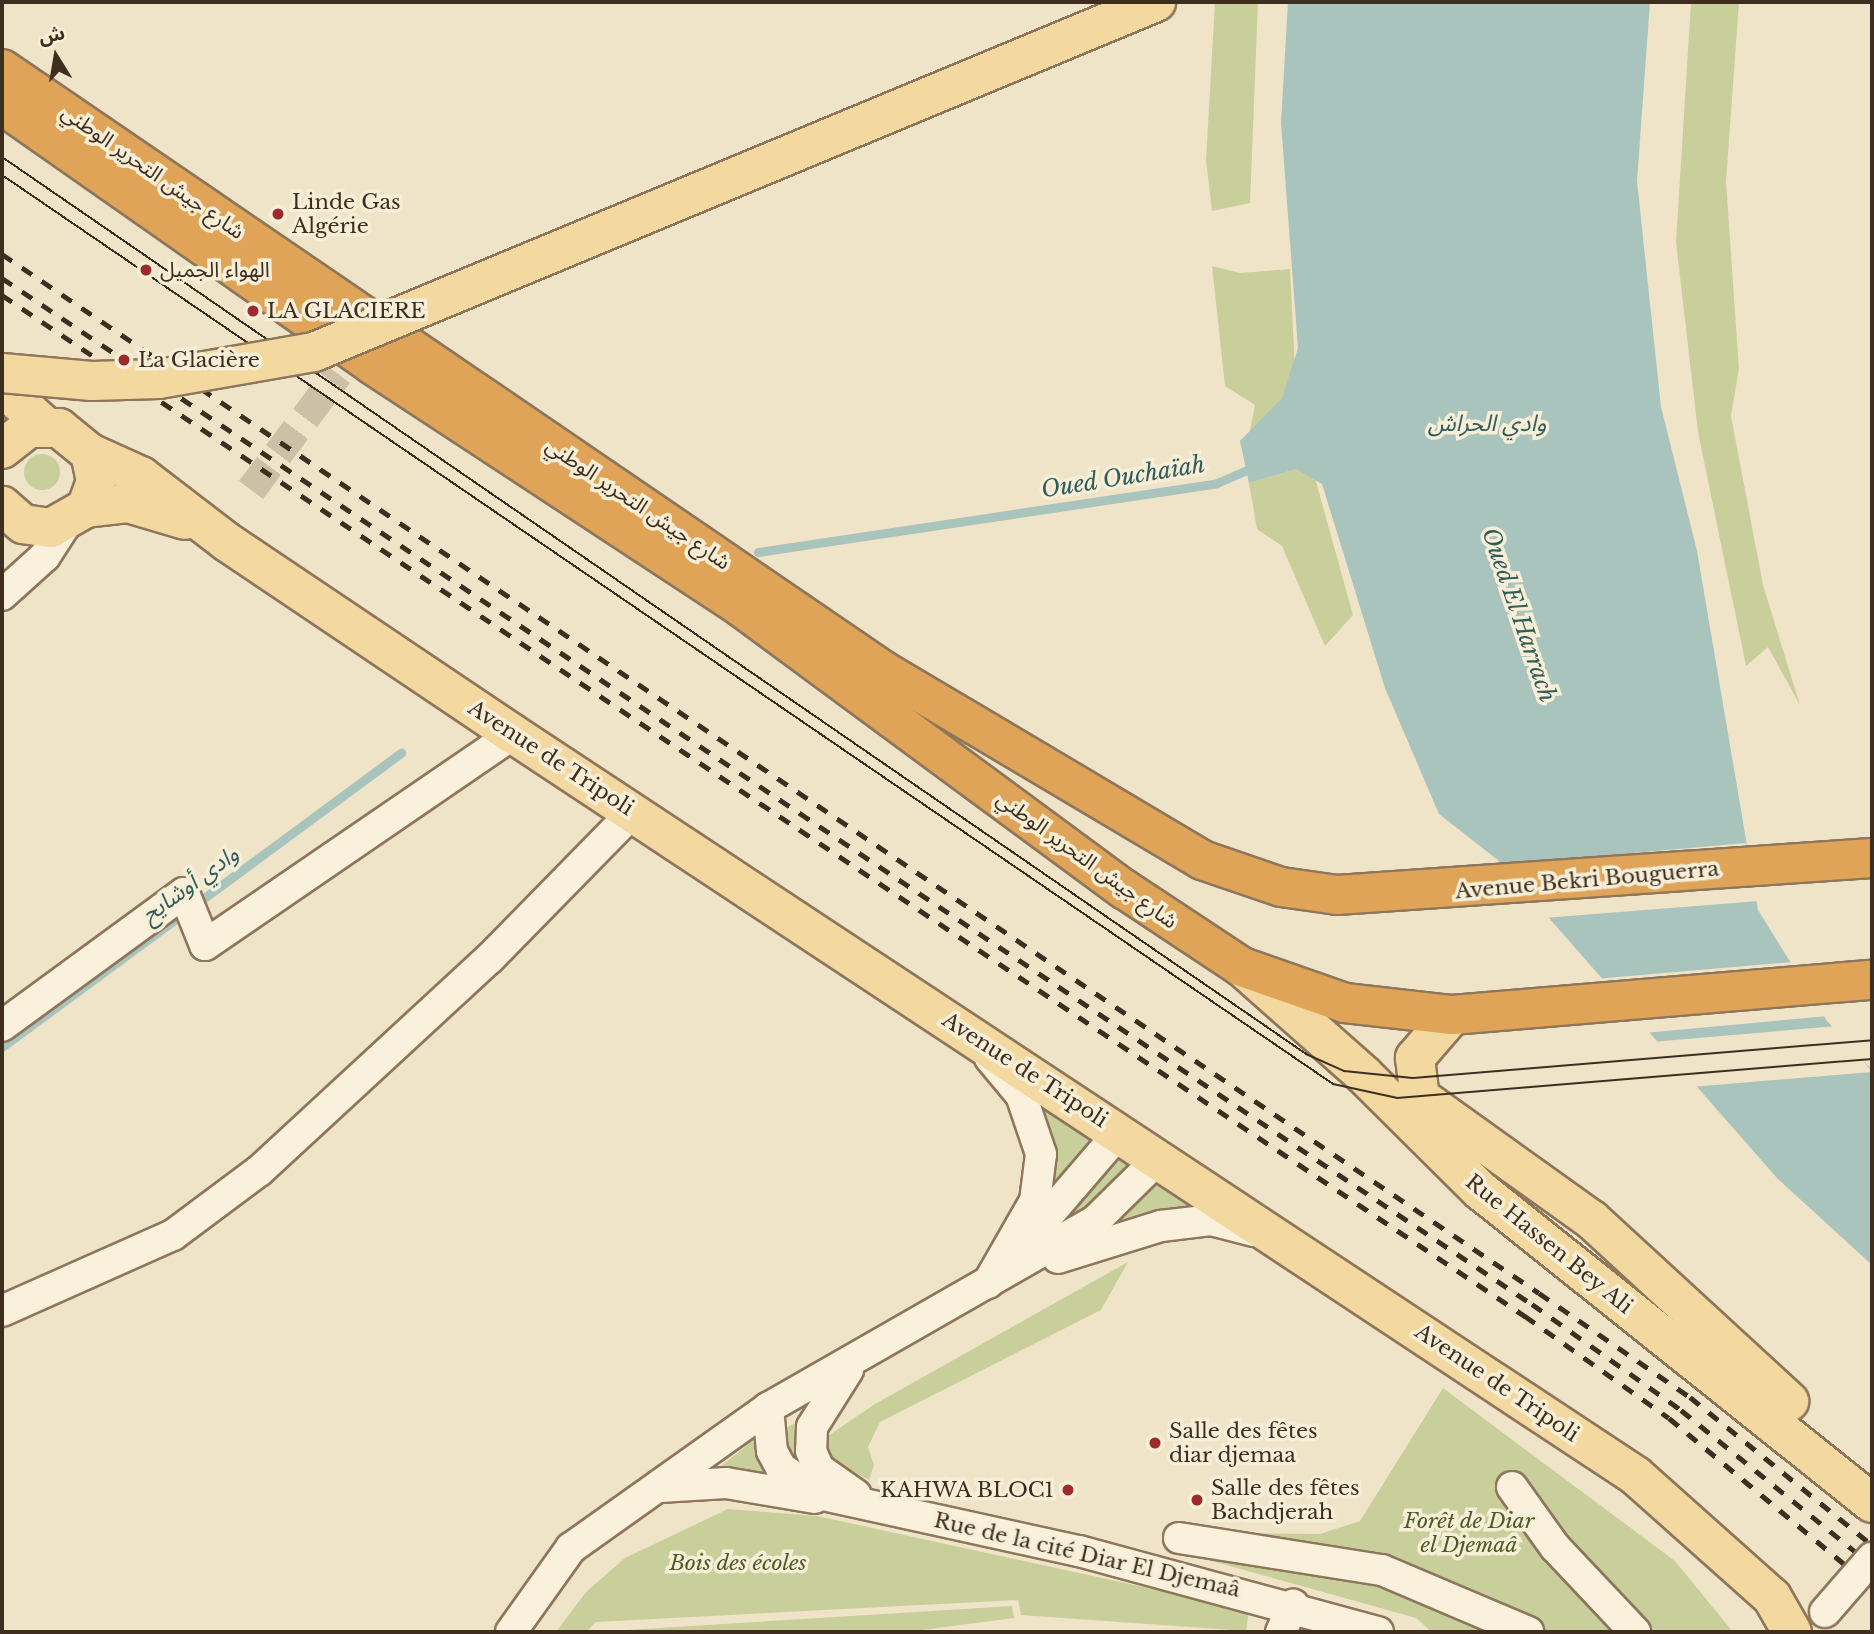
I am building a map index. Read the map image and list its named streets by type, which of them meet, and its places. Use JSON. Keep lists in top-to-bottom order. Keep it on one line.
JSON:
{"streets":{"highway":["شارع جيش التحرير الوطني","Avenue Bekri Bouguerra"],"main road":["Avenue de Tripoli","Rue Hassen Bey Ali"],"street":["Rue de la cité Diar El Djemaâ"]},"crossings":[["شارع جيش التحرير الوطني","Avenue Bekri Bouguerra"],["شارع جيش التحرير الوطني","Rue Hassen Bey Ali"]],"water":["وادي الحراش","Oued Ouchaïah","Oued El Harrach","وادي أوشايح"],"parks":["Forêt de Diar el Djemaâ","Bois des écoles"],"places":["Linde Gas Algérie","الهواء الجميل","LA GLACIERE","La Glacière","Salle des fêtes diar djemaa","KAHWA BLOC1","Salle des fêtes Bachdjerah"],"north":"top"}
